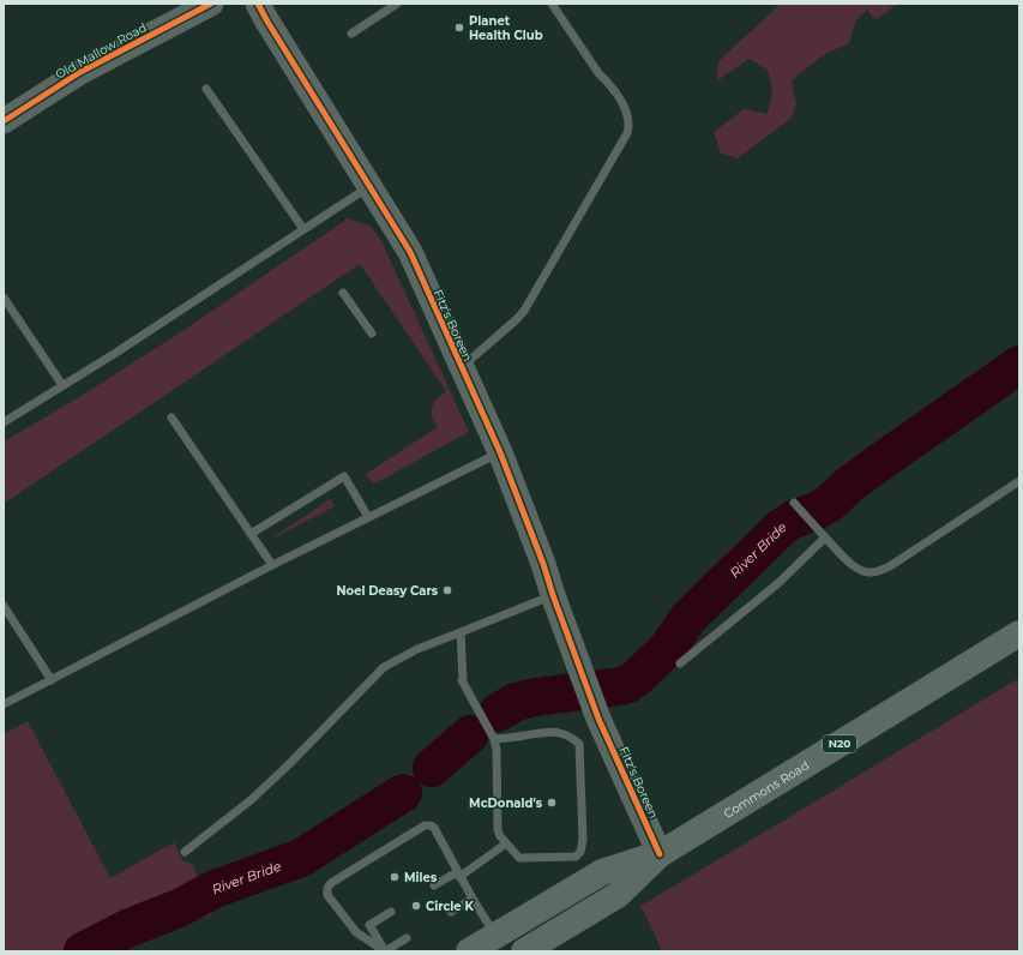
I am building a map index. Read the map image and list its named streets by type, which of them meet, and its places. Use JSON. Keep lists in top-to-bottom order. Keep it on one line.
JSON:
{"streets":{"highway":["N20","Commons Road"],"street":["Old Mallow Road","Fitz's Boreen"]},"crossings":[["Fitz's Boreen","Commons Road"]],"water":["River Bride"],"places":["Planet Health Club","Noel Deasy Cars","McDonald's","Miles","Circle K"]}
